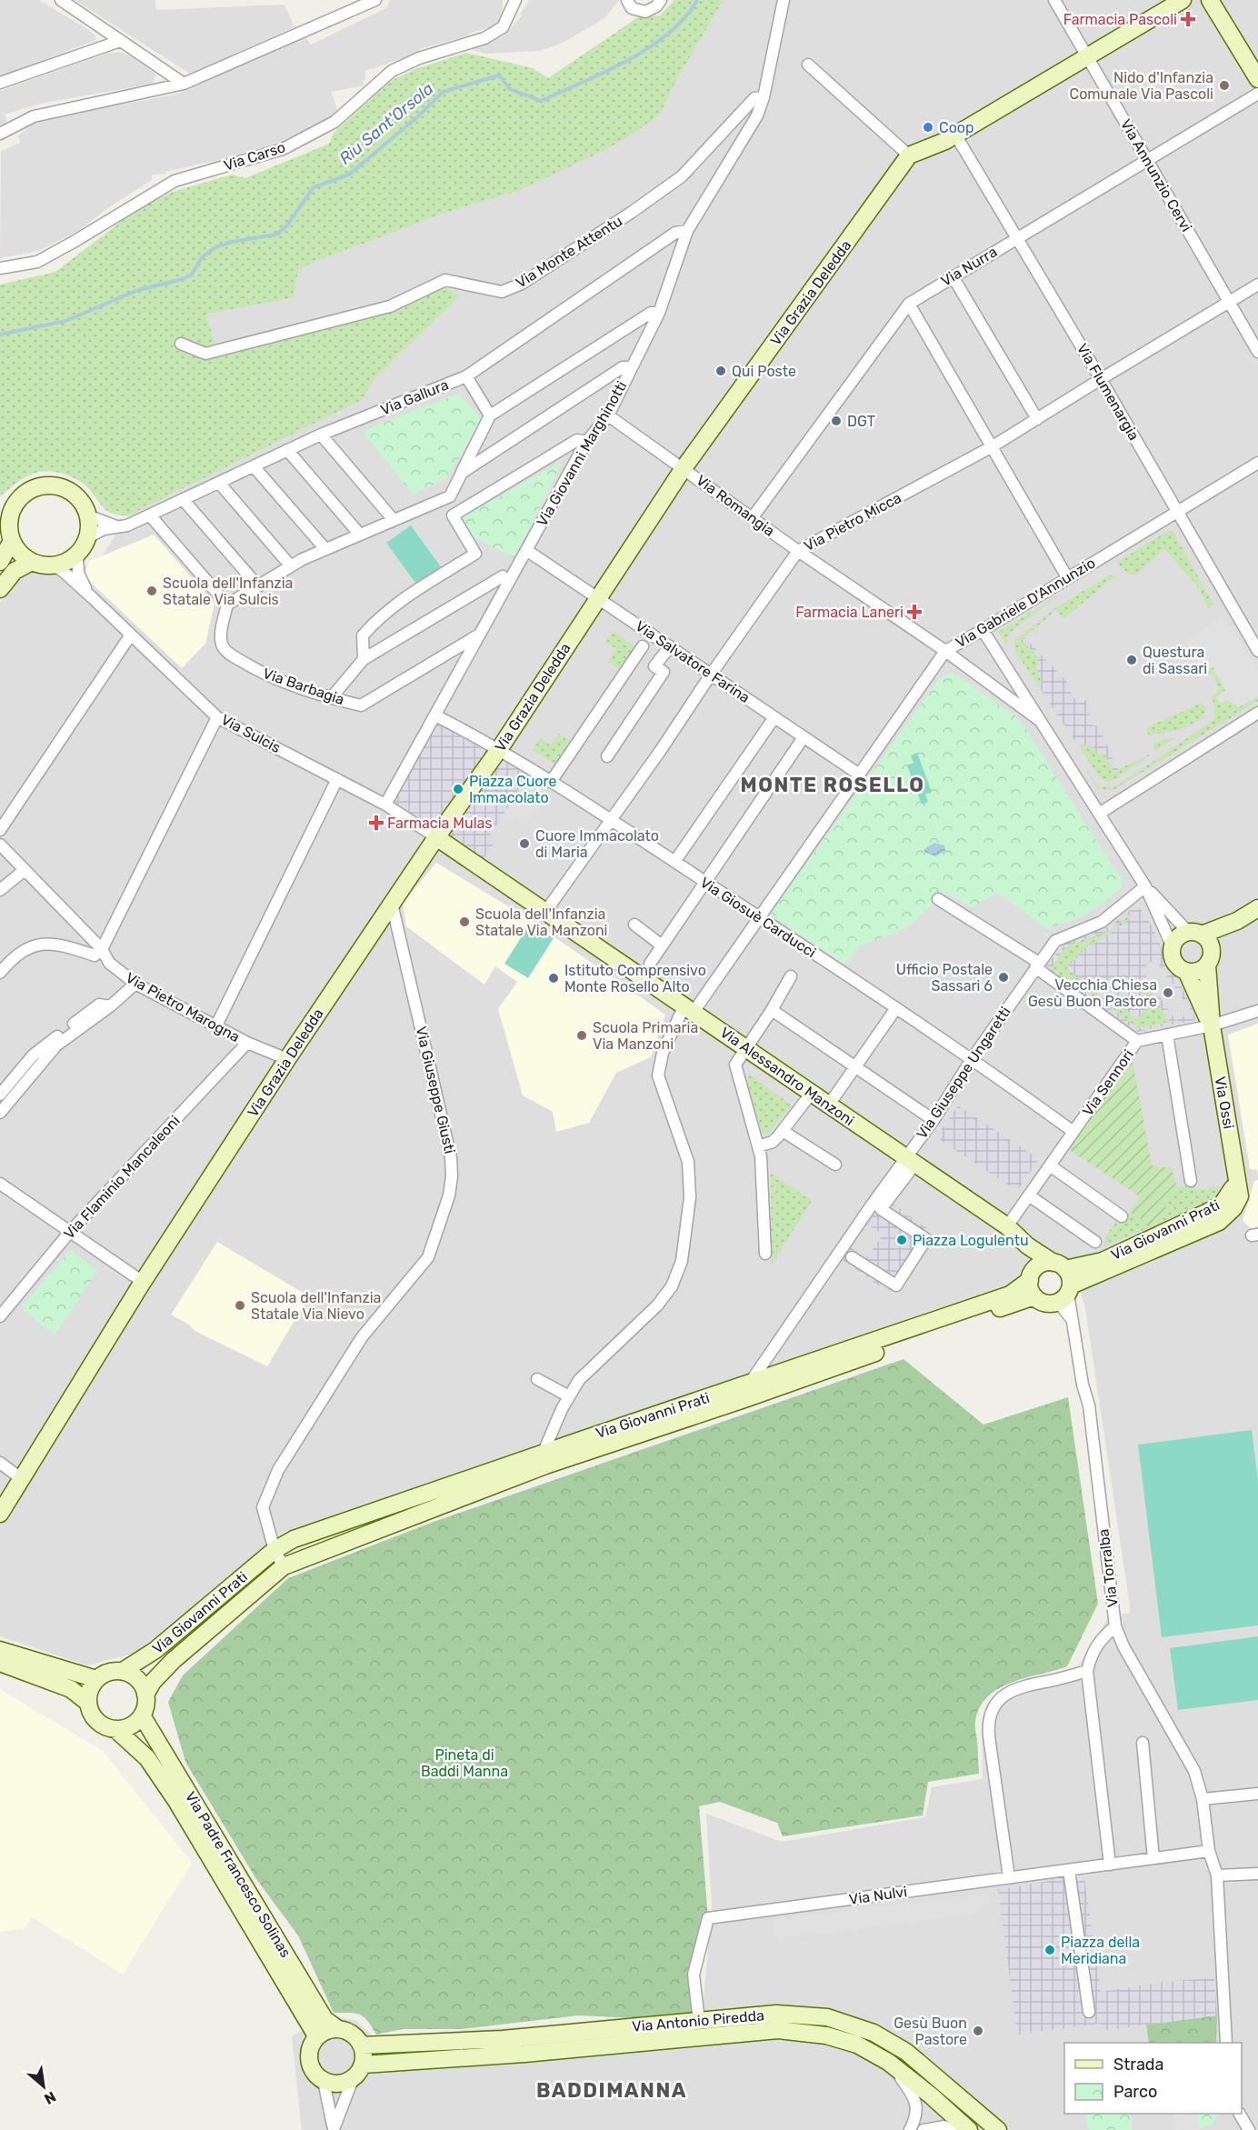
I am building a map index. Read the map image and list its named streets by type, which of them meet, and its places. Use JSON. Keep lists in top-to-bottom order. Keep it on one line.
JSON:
{"streets":{"street":["Via Carso","Via Annunzio Cervi","Via Monte Attentu","Via Nurra","Via Grazia Deledda","Via Flumenargia","Via Gallura","Via Giovanni Marghinotti","Via Romangia","Via Pietro Micca","Via Gabriele D'Annunzio","Via Salvatore Farina","Via Barbagia","Via Sulcis","Via Giosuè Carducci","Via Pietro Marogna","Via Giuseppe Ungaretti","Via Alessandro Manzoni","Via Sennori","Via Giuseppe Giusti","Via Ossi","Via Flaminio Mancaleoni","Via Giovanni Prati","Via Torralba","Via Padre Francesco Solinas","Via Nulvi","Via Antonio Piredda"]},"crossings":[["Via Annunzio Cervi","Via Nurra"],["Via Annunzio Cervi","Via Grazia Deledda"],["Via Annunzio Cervi","Via Pietro Micca"],["Via Monte Attentu","Via Giovanni Marghinotti"],["Via Nurra","Via Flumenargia"],["Via Nurra","Via Romangia"],["Via Grazia Deledda","Via Flumenargia"],["Via Grazia Deledda","Via Romangia"],["Via Grazia Deledda","Via Salvatore Farina"],["Via Grazia Deledda","Via Sulcis"],["Via Grazia Deledda","Via Giosuè Carducci"],["Via Grazia Deledda","Via Pietro Marogna"],["Via Grazia Deledda","Via Alessandro Manzoni"],["Via Grazia Deledda","Via Giuseppe Giusti"],["Via Flumenargia","Via Pietro Micca"],["Via Flumenargia","Via Gabriele D'Annunzio"],["Via Gallura","Via Giovanni Marghinotti"],["Via Gallura","Via Sulcis"],["Via Giovanni Marghinotti","Via Romangia"],["Via Giovanni Marghinotti","Via Salvatore Farina"],["Via Giovanni Marghinotti","Via Barbagia"],["Via Giovanni Marghinotti","Via Sulcis"],["Via Giovanni Marghinotti","Via Giosuè Carducci"],["Via Romangia","Via Pietro Micca"],["Via Romangia","Via Gabriele D'Annunzio"],["Via Pietro Micca","Via Salvatore Farina"],["Via Pietro Micca","Via Giosuè Carducci"],["Via Pietro Micca","Via Alessandro Manzoni"],["Via Gabriele D'Annunzio","Via Salvatore Farina"],["Via Gabriele D'Annunzio","Via Giosuè Carducci"],["Via Gabriele D'Annunzio","Via Alessandro Manzoni"],["Via Gabriele D'Annunzio","Via Giovanni Prati"],["Via Sulcis","Via Alessandro Manzoni"],["Via Giosuè Carducci","Via Giuseppe Ungaretti"],["Via Giosuè Carducci","Via Sennori"],["Via Pietro Marogna","Via Flaminio Mancaleoni"],["Via Giuseppe Ungaretti","Via Alessandro Manzoni"],["Via Alessandro Manzoni","Via Sennori"],["Via Alessandro Manzoni","Via Giovanni Prati"],["Via Alessandro Manzoni","Via Torralba"],["Via Sennori","Via Ossi"],["Via Giuseppe Giusti","Via Giovanni Prati"],["Via Ossi","Via Giovanni Prati"],["Via Giovanni Prati","Via Torralba"],["Via Giovanni Prati","Via Padre Francesco Solinas"],["Via Torralba","Via Nulvi"],["Via Padre Francesco Solinas","Via Antonio Piredda"],["Via Nulvi","Via Antonio Piredda"]],"districts":["MONTE ROSELLO","BADDIMANNA"],"water":["Riu Sant'Orsola"],"parks":["Pineta di Baddi Manna"],"places":{"health":["Farmacia Pascoli","Farmacia Laneri","Farmacia Mulas"],"other":["Nido d'Infanzia Comunale Via Pascoli","Coop","Qui Poste","DGT","Scuola dell'Infanzia Statale Via Sulcis","Questura di Sassari","Piazza Cuore Immacolato","Cuore Immacolato di Maria","Scuola dell'Infanzia Statale Via Manzoni","Ufficio Postale Sassari 6","Istituto Comprensivo Monte Rosello Alto","Vecchia Chiesa Gesù Buon Pastore","Scuola Primaria Via Manzoni","Piazza Logulentu","Scuola dell'Infanzia Statale Via Nievo","Piazza della Meridiana","Gesù Buon Pastore"]},"legend":["Strada","Parco"],"north":"bottom right"}
